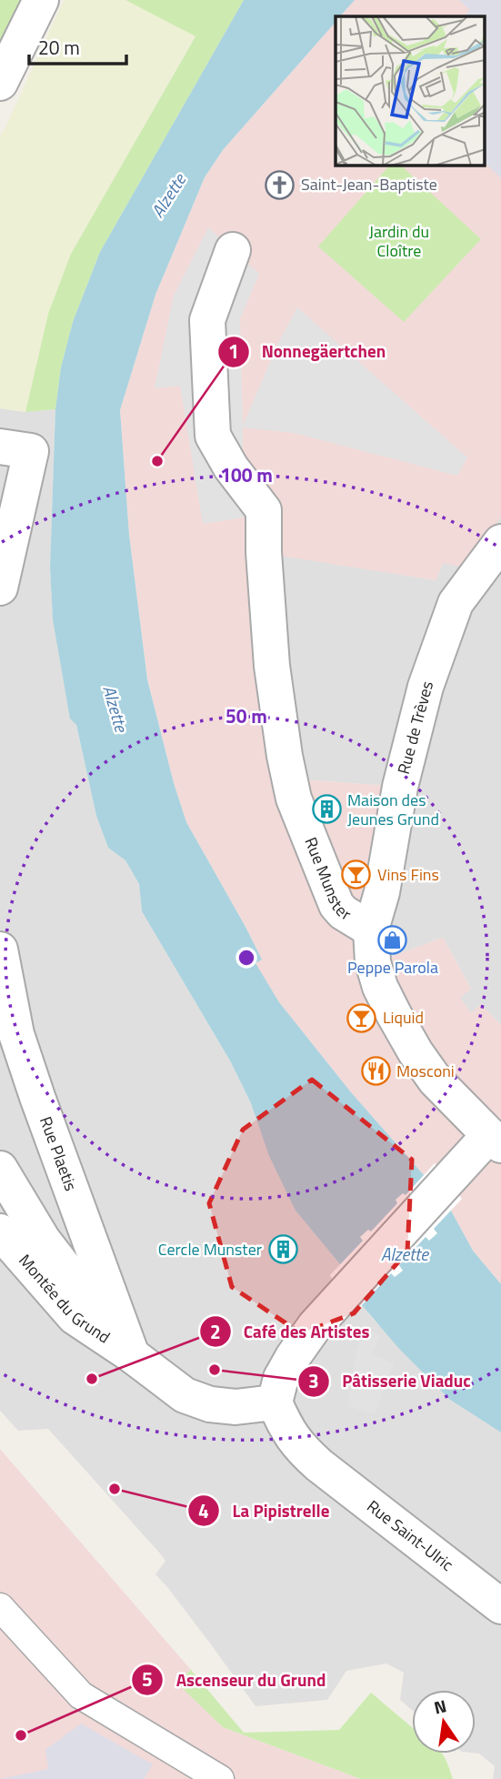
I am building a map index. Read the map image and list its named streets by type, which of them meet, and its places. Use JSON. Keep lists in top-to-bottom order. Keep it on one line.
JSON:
{"streets":{"street":["Rue de Trèves","Rue Munster","Rue Plaetis","Montée du Grund","Rue Saint-Ulric"]},"crossings":[["Rue de Trèves","Rue Munster"],["Rue Munster","Montée du Grund"],["Rue Munster","Rue Saint-Ulric"],["Rue Plaetis","Montée du Grund"],["Montée du Grund","Rue Saint-Ulric"]],"water":["Alzette"],"parks":["Jardin du Cloître"],"places":{"church":["Saint-Jean-Baptiste"],"other":["Nonnegäertchen","Pâtisserie Viaduc","Café des Artistes","La Pipistrelle","Ascenseur du Grund"],"building":["Maison des Jeunes Grund","Cercle Munster"],"bar":["Vins Fins","Liquid"],"shop":["Peppe Parola"],"restaurant":["Mosconi"]},"scale_bar":"20 m","north":"top","rings":["100 m","50 m"]}
